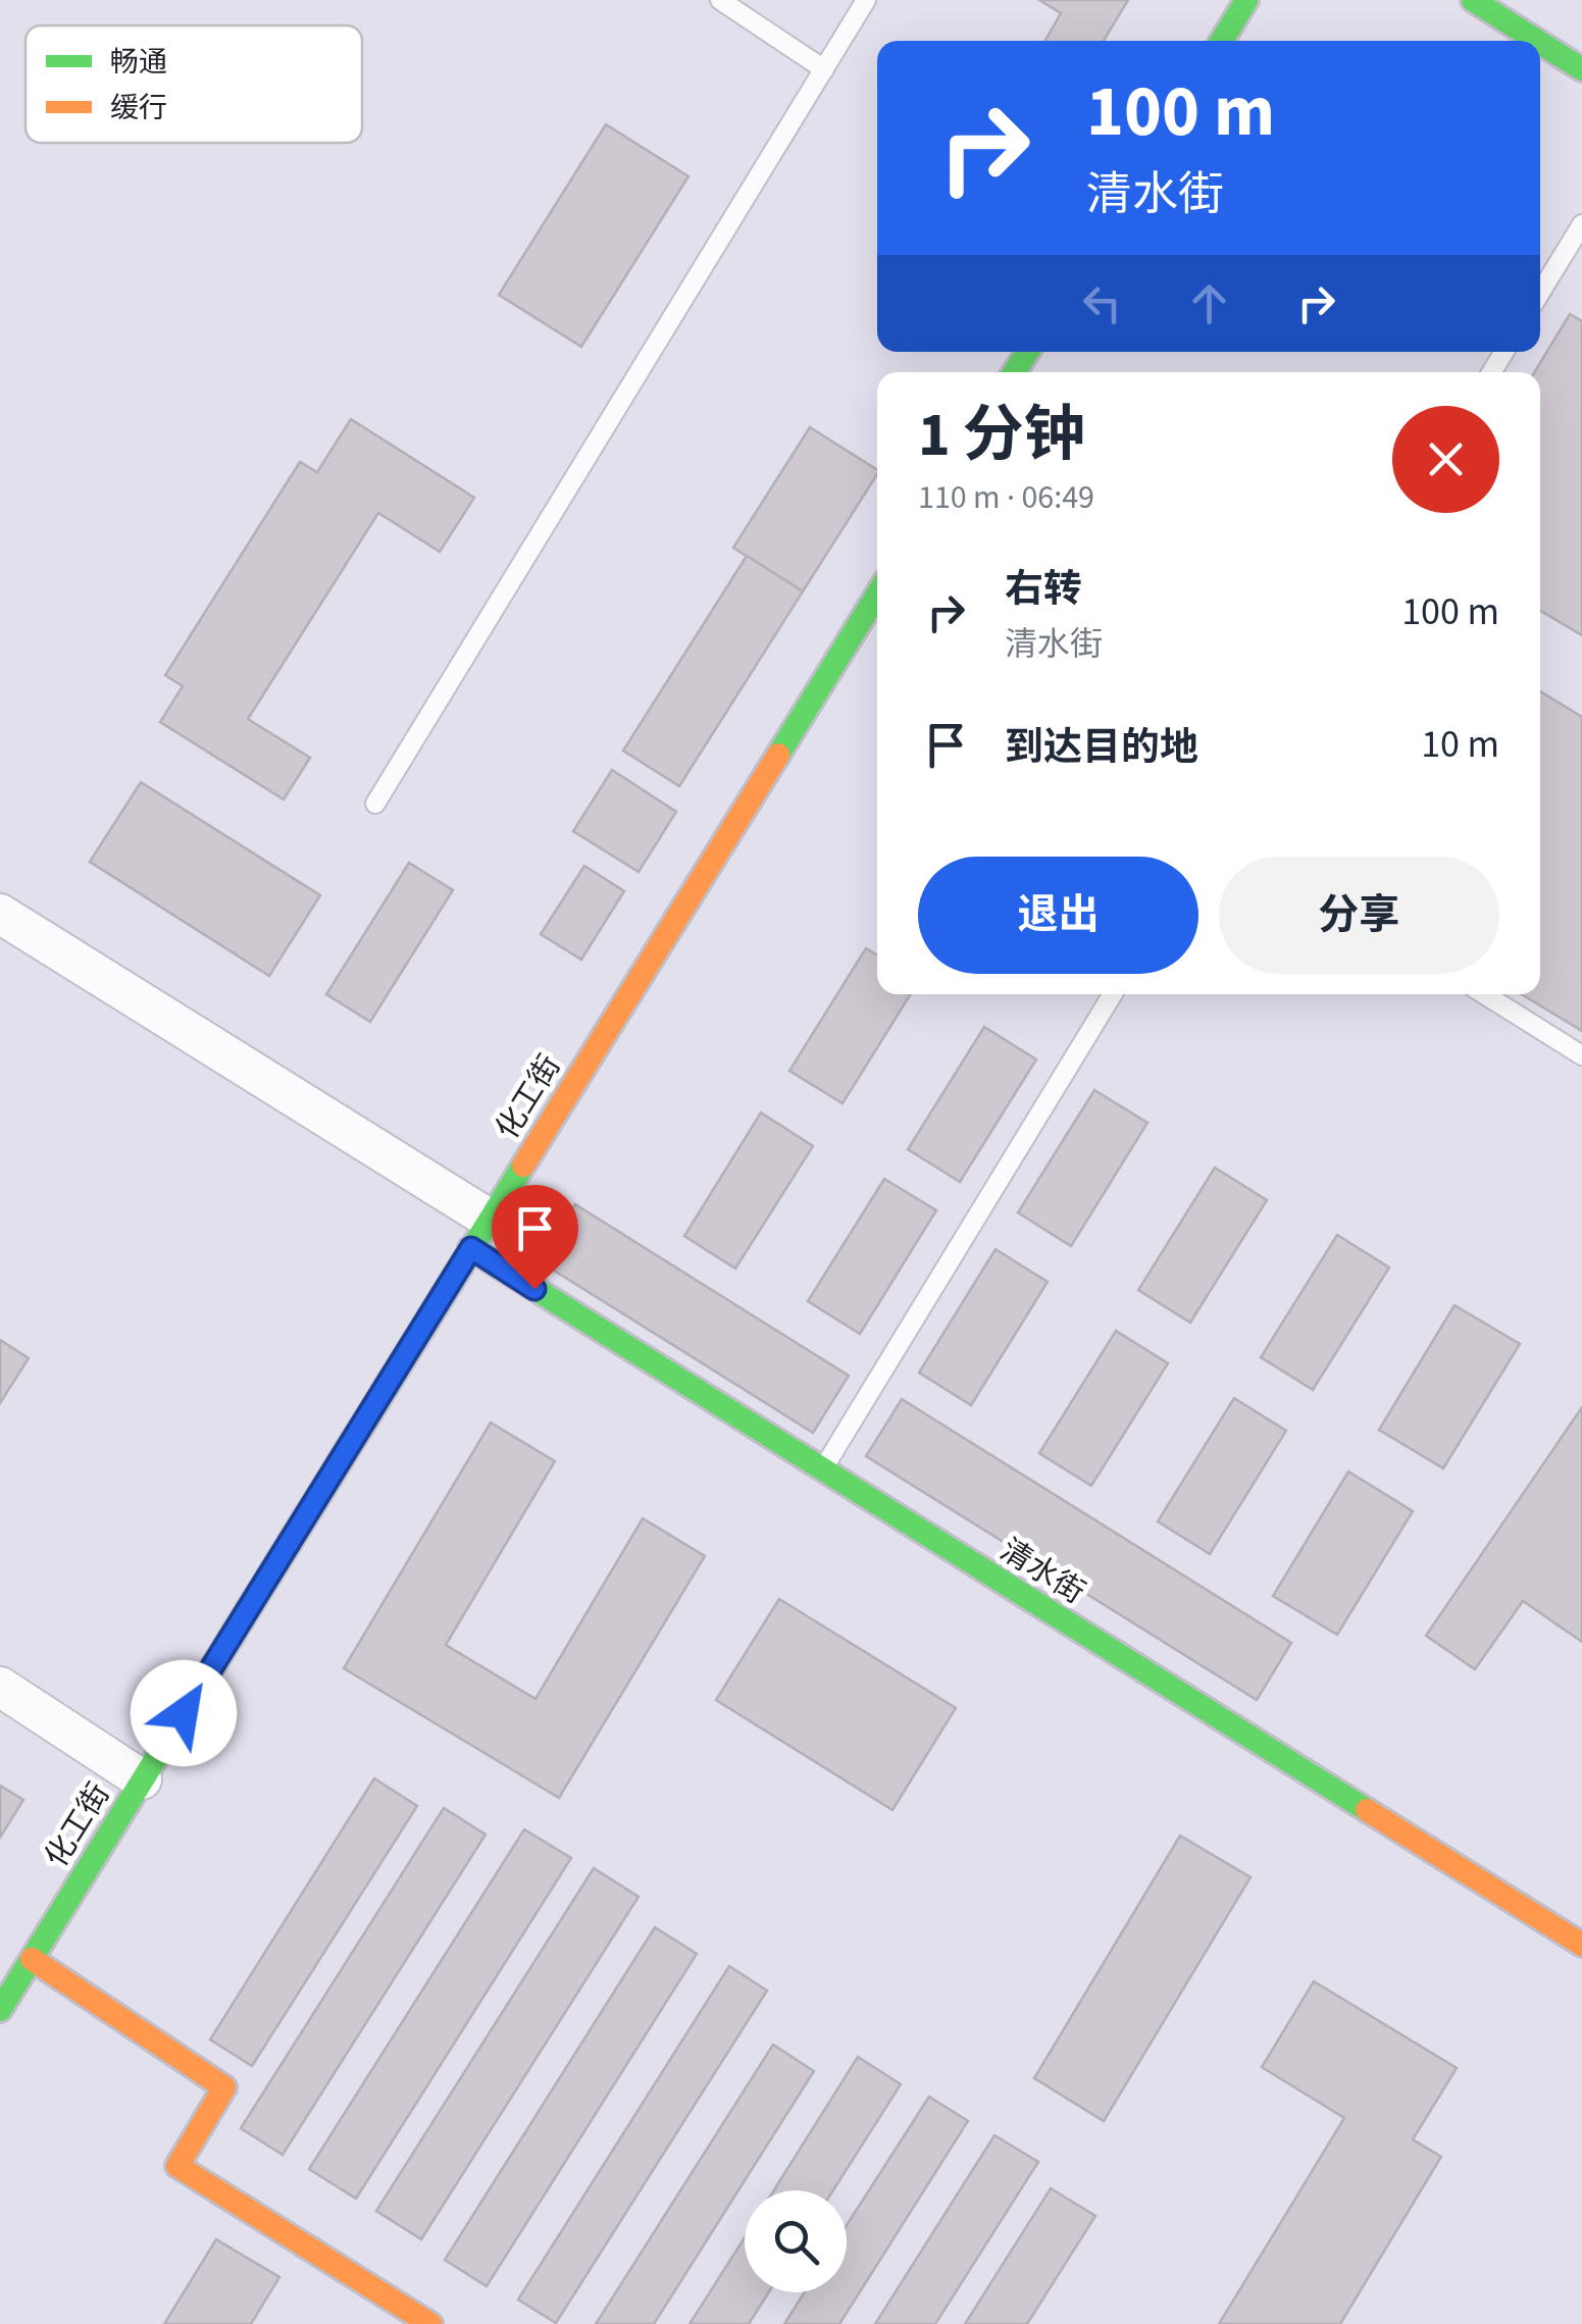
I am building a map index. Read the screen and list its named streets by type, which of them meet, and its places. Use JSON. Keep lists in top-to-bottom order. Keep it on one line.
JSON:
{"streets":{"street":["化工街","清水街"]},"crossings":[["化工街","清水街"]],"legend":["畅通","缓行"],"page":{"turn":["100 m","清水街"],"heading":["1 分钟","110 m · 06:49"],"list":[{"name":"右转","note":"清水街","value":"100 m"},{"name":"到达目的地","value":"10 m"}],"buttons":["退出","分享"]}}
